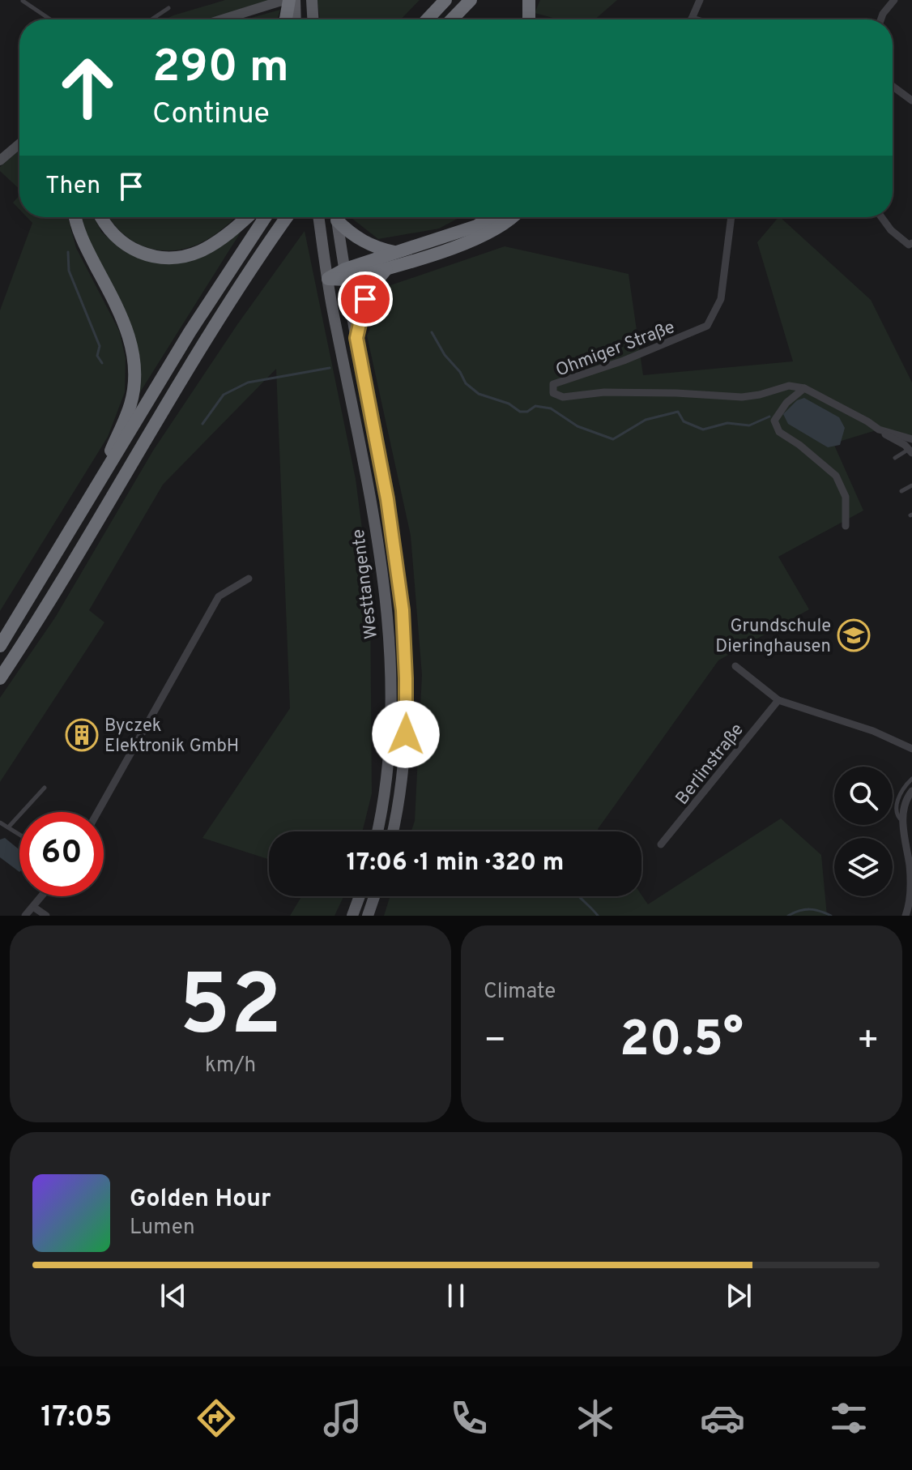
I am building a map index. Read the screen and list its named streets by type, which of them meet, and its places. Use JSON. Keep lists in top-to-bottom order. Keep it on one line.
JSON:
{"streets":{"main road":["Westtangente"],"street":["Ohmiger Straße","Berlinstraße"]},"places":{"school or university":["Grundschule Dieringhausen"],"building":["Byczek Elektronik GmbH"]},"page":{"turn":["290 m","Continue"],"then":"Then","limit":"60","trip":"17:06 · 1 min · 320 m","tile":[["52","km/h"],"Climate"],"heat":["−","20.5°","+"],"song":["Golden Hour","Lumen"],"tabs":"17:05"}}
